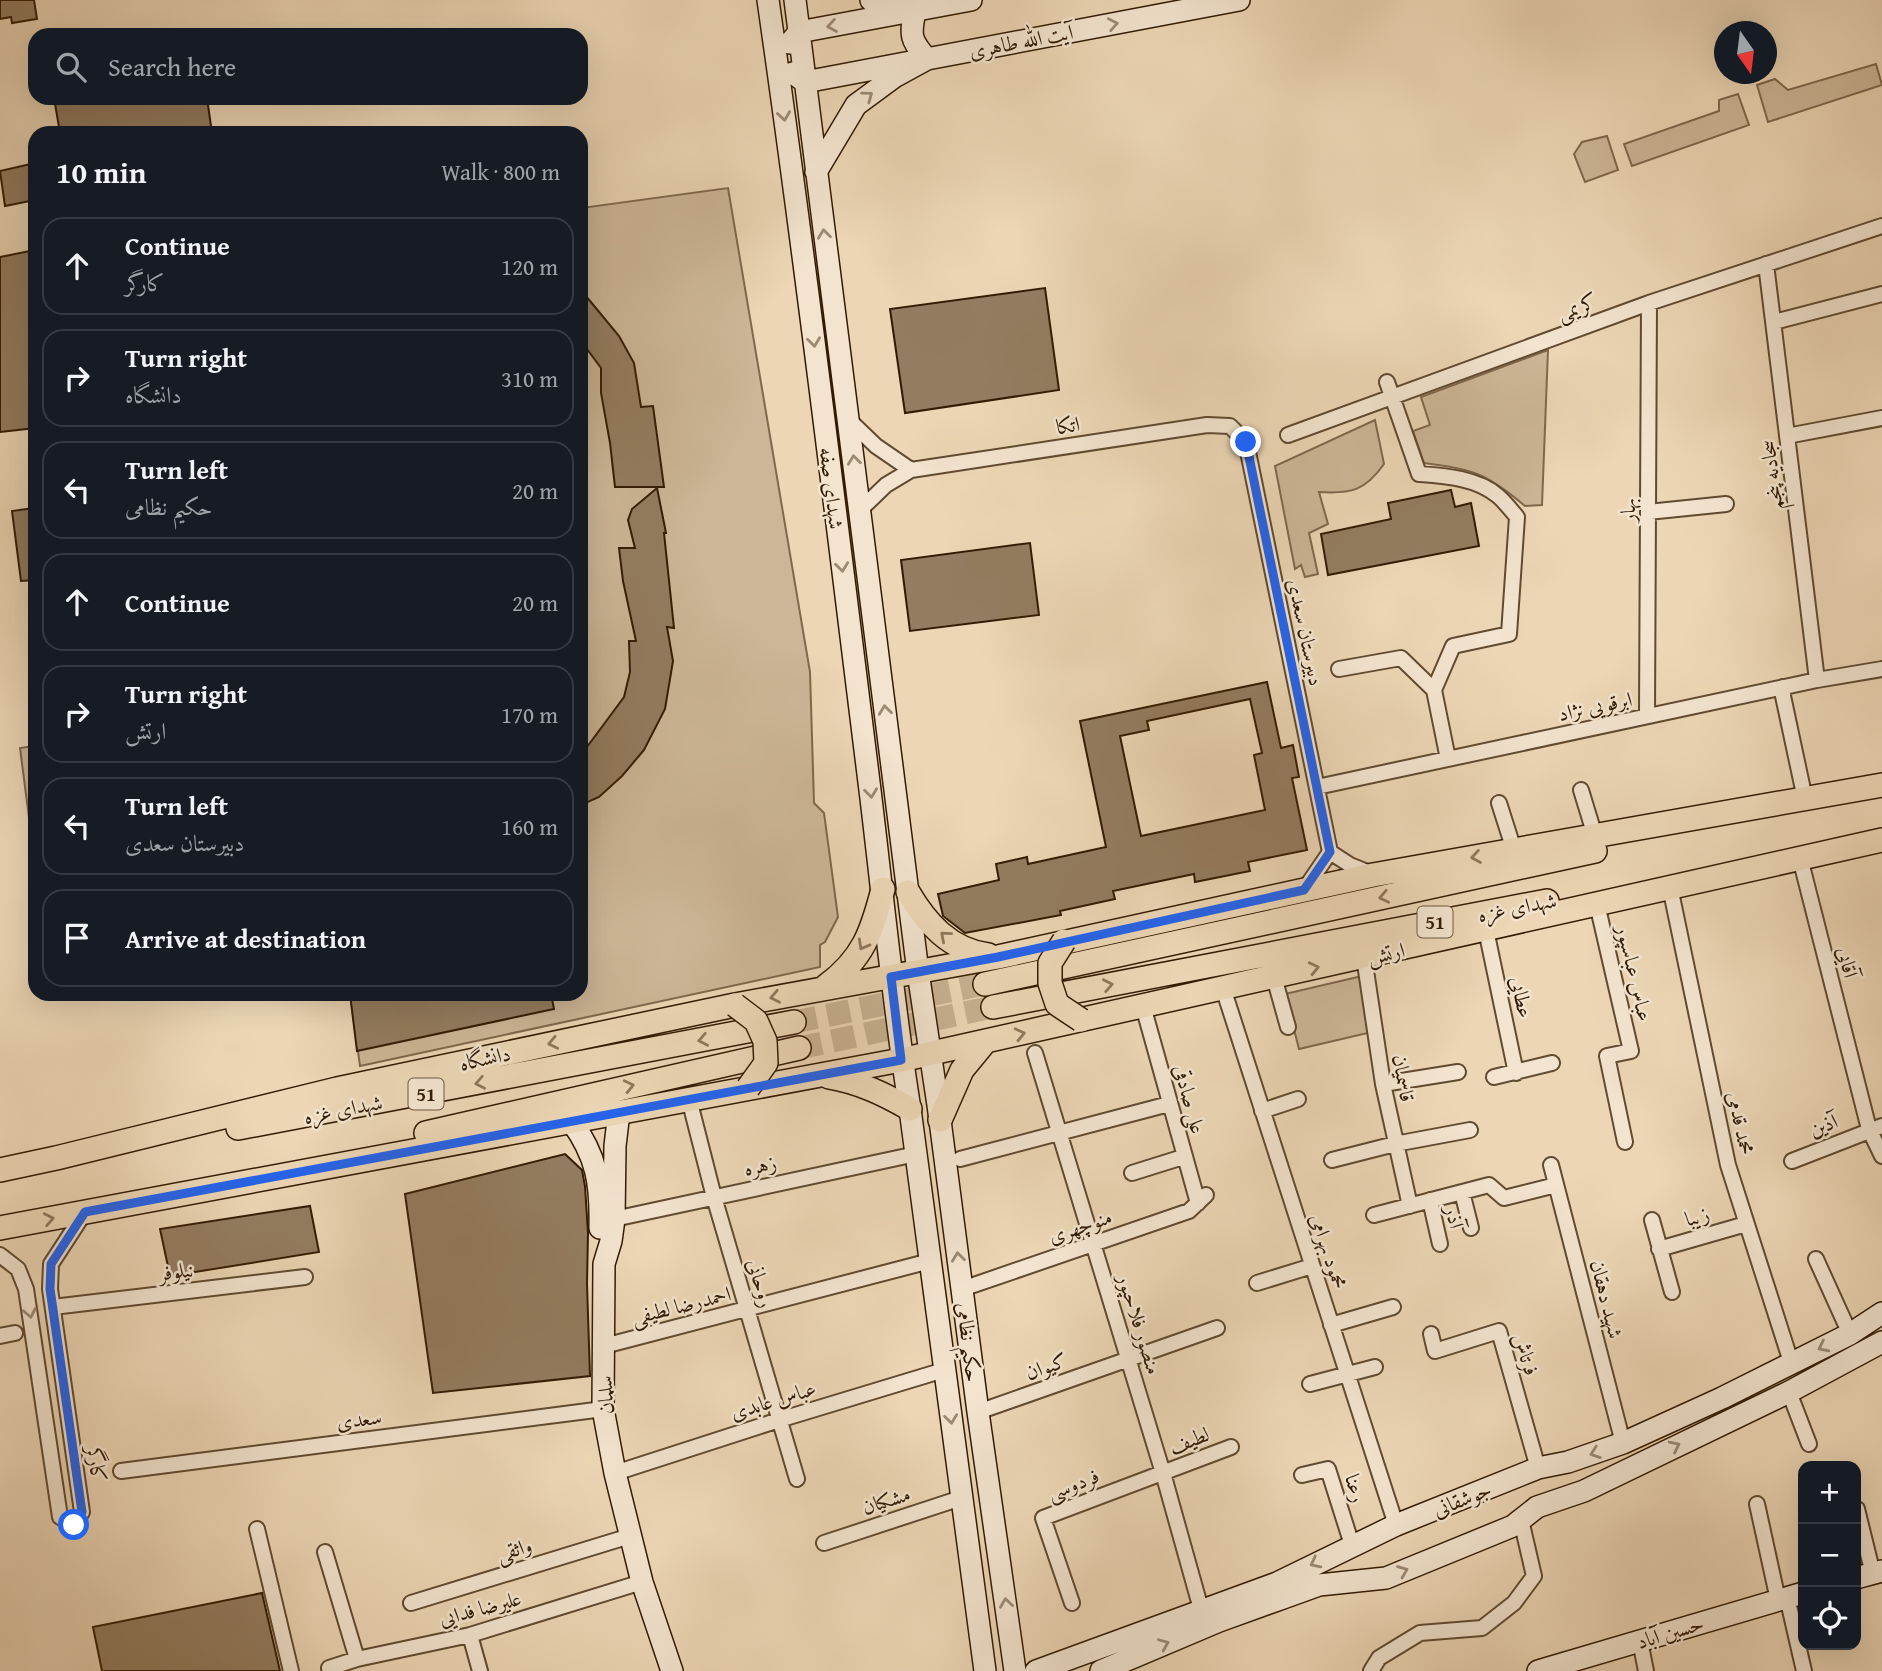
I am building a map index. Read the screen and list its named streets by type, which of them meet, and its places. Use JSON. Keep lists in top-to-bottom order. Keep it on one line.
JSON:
{"streets":{"main road":["آیت الله طاهری","شهدای صفه","شهدای غزه","51","ارتش","دانشگاه","حکیم نظامی","سلمان","جوشقانی","حسین آباد"],"street":["کریمی","اتکا","سجادیه پنجم","بهار","دبیرستان سعدی","ابرقویی نژاد","آقایی","عباس عباسپور","عطایی","قاسمیان","علی صادقی","محمد قدمی","آذین","زهره","زیبا","آذر","منوچهری","محمود بهرامی","نیلوفر","روحانی","شهید دهقان","احمدرضا لطیفی","منصور فلاحپور","فرتاش","کیوان","عباس عابدی","سعدی","لطیف","کارگر","فردوسی","رعنا","مشکیان","واثقی","علیرضا فدایی"]},"crossings":[["آیت الله طاهری","شهدای صفه"],["کریمی","سجادیه پنجم"],["کریمی","بهار"],["اتکا","دبیرستان سعدی"],["سجادیه پنجم","ابرقویی نژاد"],["شهدای صفه","دانشگاه"],["شهدای صفه","حکیم نظامی"],["بهار","ابرقویی نژاد"],["دبیرستان سعدی","ابرقویی نژاد"],["شهدای غزه","51"],["شهدای غزه","ارتش"],["شهدای غزه","دانشگاه"],["شهدای غزه","کارگر"],["51","کارگر"],["ارتش","آقایی"],["ارتش","عباس عباسپور"],["ارتش","عطایی"],["ارتش","قاسمیان"],["ارتش","علی صادقی"],["ارتش","محمد قدمی"],["ارتش","محمود بهرامی"],["ارتش","حکیم نظامی"],["آقایی","آذین"],["علی صادقی","منوچهری"],["محمد قدمی","زیبا"],["محمد قدمی","جوشقانی"],["زهره","روحانی"],["زهره","حکیم نظامی"],["زهره","سلمان"],["منوچهری","منصور فلاحپور"],["منوچهری","حکیم نظامی"],["محمود بهرامی","جوشقانی"],["نیلوفر","کارگر"],["روحانی","احمدرضا لطیفی"],["روحانی","عباس عابدی"],["شهید دهقان","جوشقانی"],["احمدرضا لطیفی","حکیم نظامی"],["احمدرضا لطیفی","سلمان"],["منصور فلاحپور","کیوان"],["منصور فلاحپور","لطیف"],["منصور فلاحپور","فردوسی"],["منصور فلاحپور","جوشقانی"],["حکیم نظامی","کیوان"],["حکیم نظامی","عباس عابدی"],["حکیم نظامی","مشکیان"],["فرتاش","جوشقانی"],["سلمان","عباس عابدی"],["سلمان","سعدی"],["سلمان","واثقی"],["سلمان","علیرضا فدایی"],["لطیف","فردوسی"],["رعنا","جوشقانی"]],"north":"bottom","page":{"search":"Search here","heading":["10 min","Walk · 800 m"],"list":[["Continue","کارگر","120 m"],["Turn right","دانشگاه","310 m"],["Turn left","حکیم نظامی","20 m"],["Continue","20 m"],["Turn right","ارتش","170 m"],["Turn left","دبیرستان سعدی","160 m"],"Arrive at destination"],"map_buttons":["+","−"]}}
